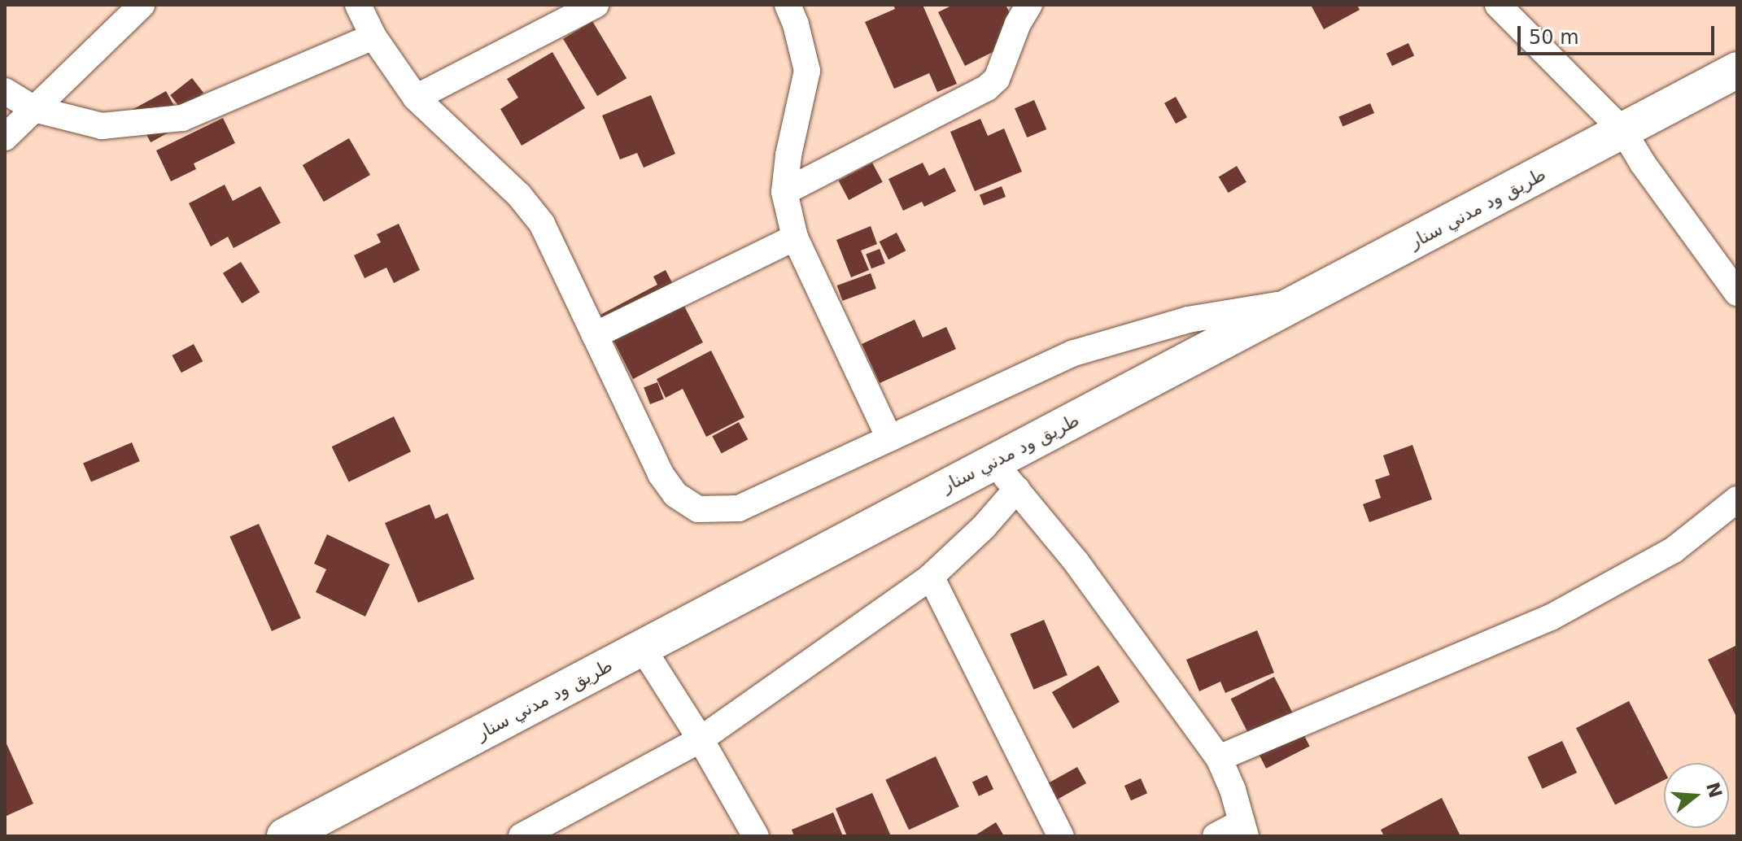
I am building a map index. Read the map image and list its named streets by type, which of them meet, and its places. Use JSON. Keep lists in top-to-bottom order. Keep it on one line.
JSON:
{"streets":{"highway":["طريق ود مدني سنار"]},"scale_bar":"50 m","north":"right"}
